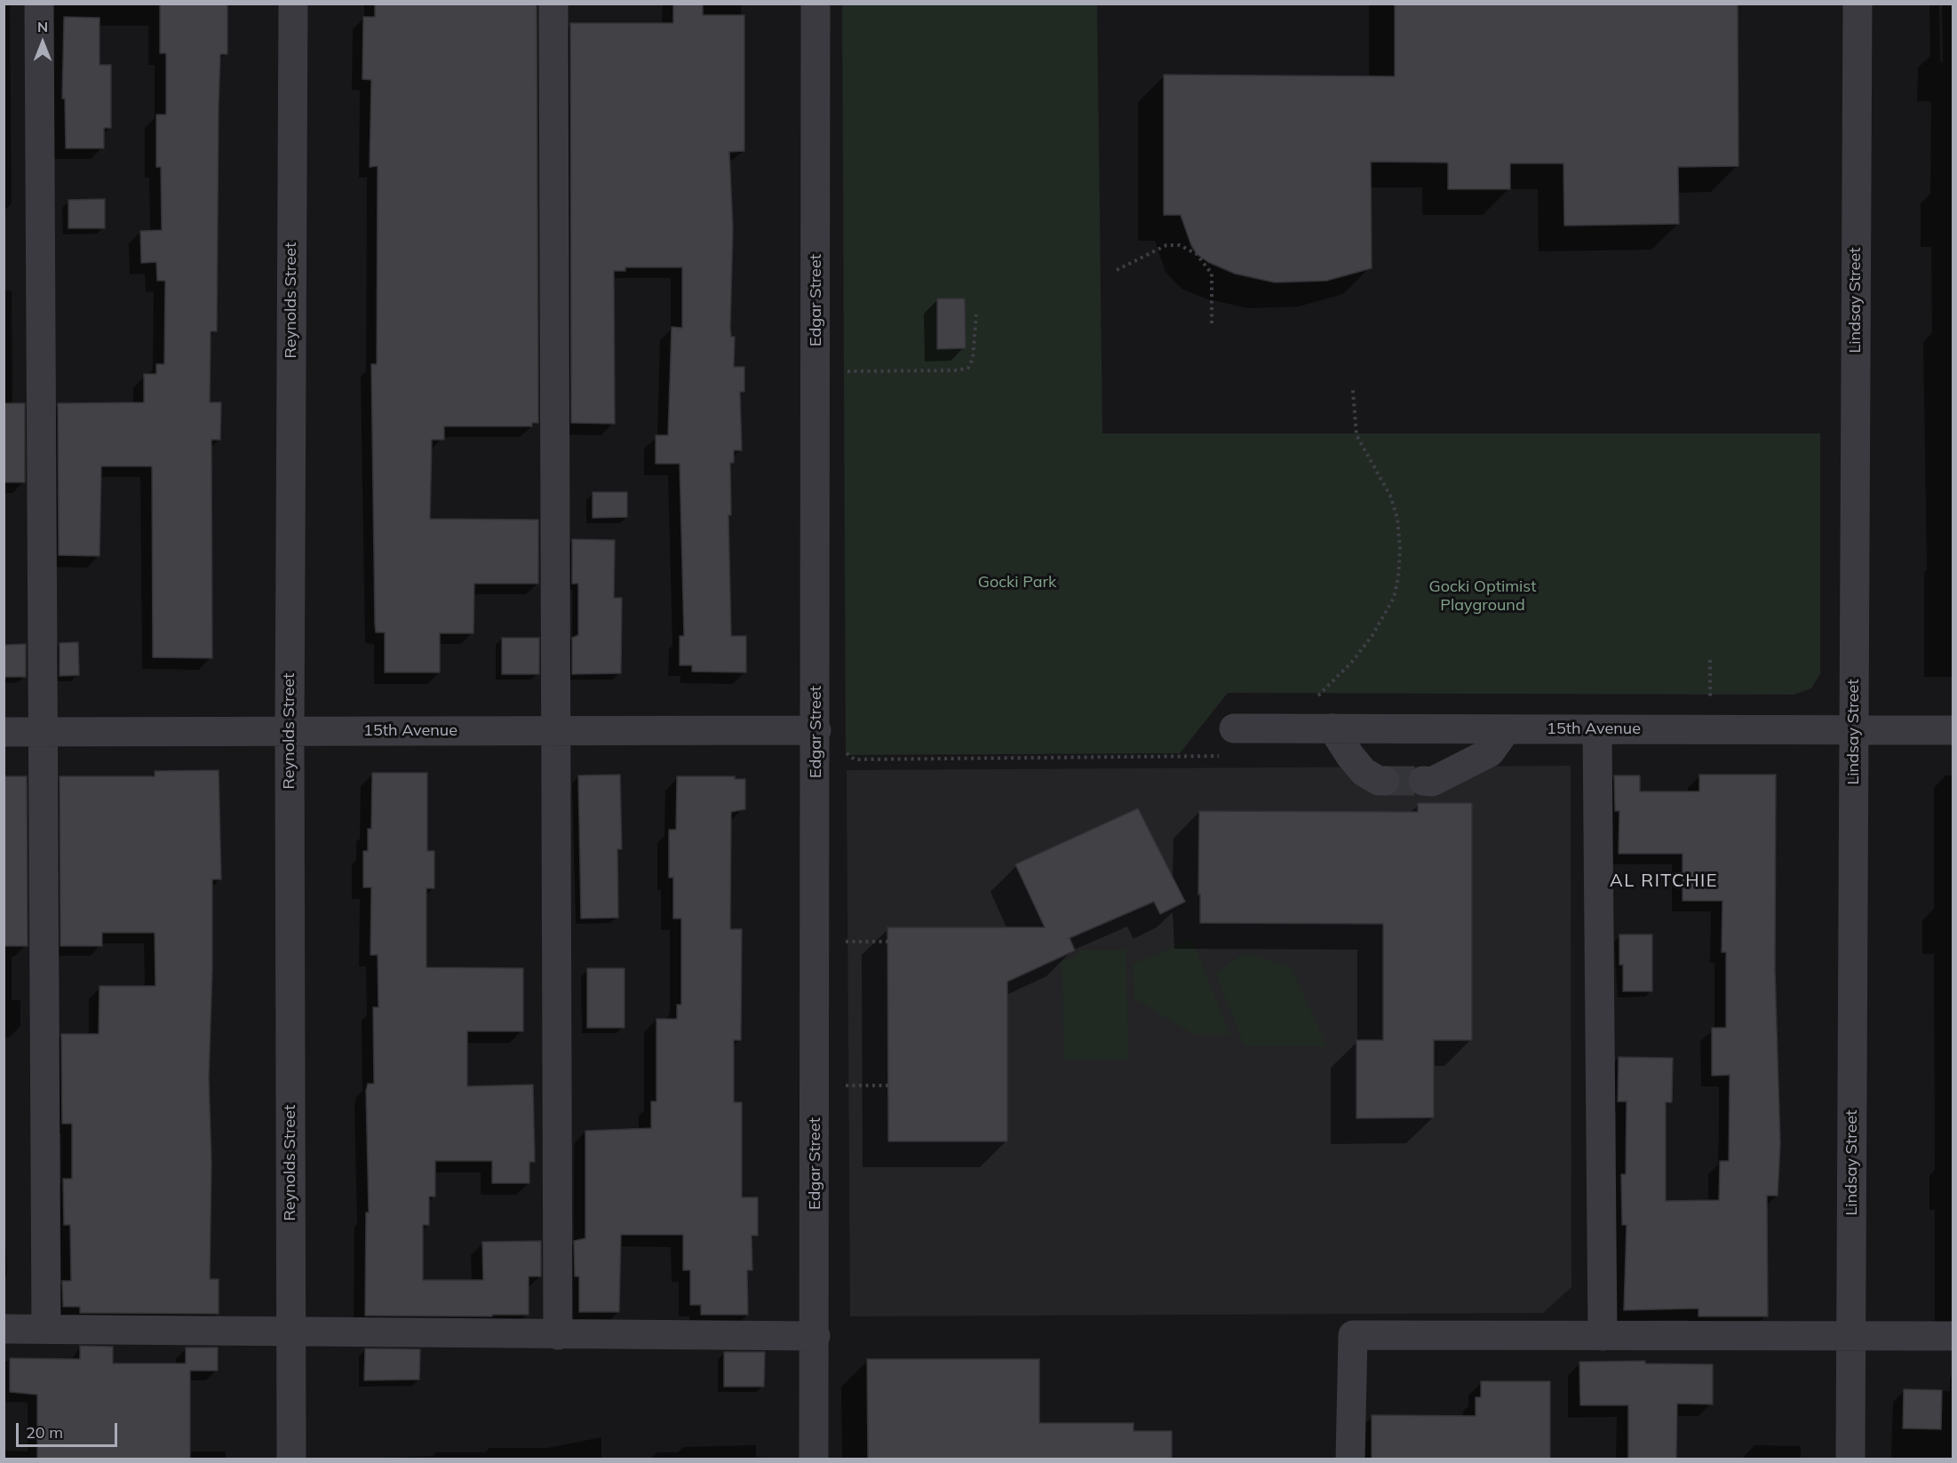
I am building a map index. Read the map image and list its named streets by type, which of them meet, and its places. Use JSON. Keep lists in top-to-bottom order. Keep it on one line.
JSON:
{"streets":{"street":["Reynolds Street","Edgar Street","Lindsay Street","15th Avenue"]},"crossings":[["Reynolds Street","15th Avenue"],["Edgar Street","15th Avenue"],["Lindsay Street","15th Avenue"]],"districts":["AL RITCHIE"],"parks":["Gocki Park","Gocki Optimist Playground"],"scale_bar":"20 m","north":"top"}
